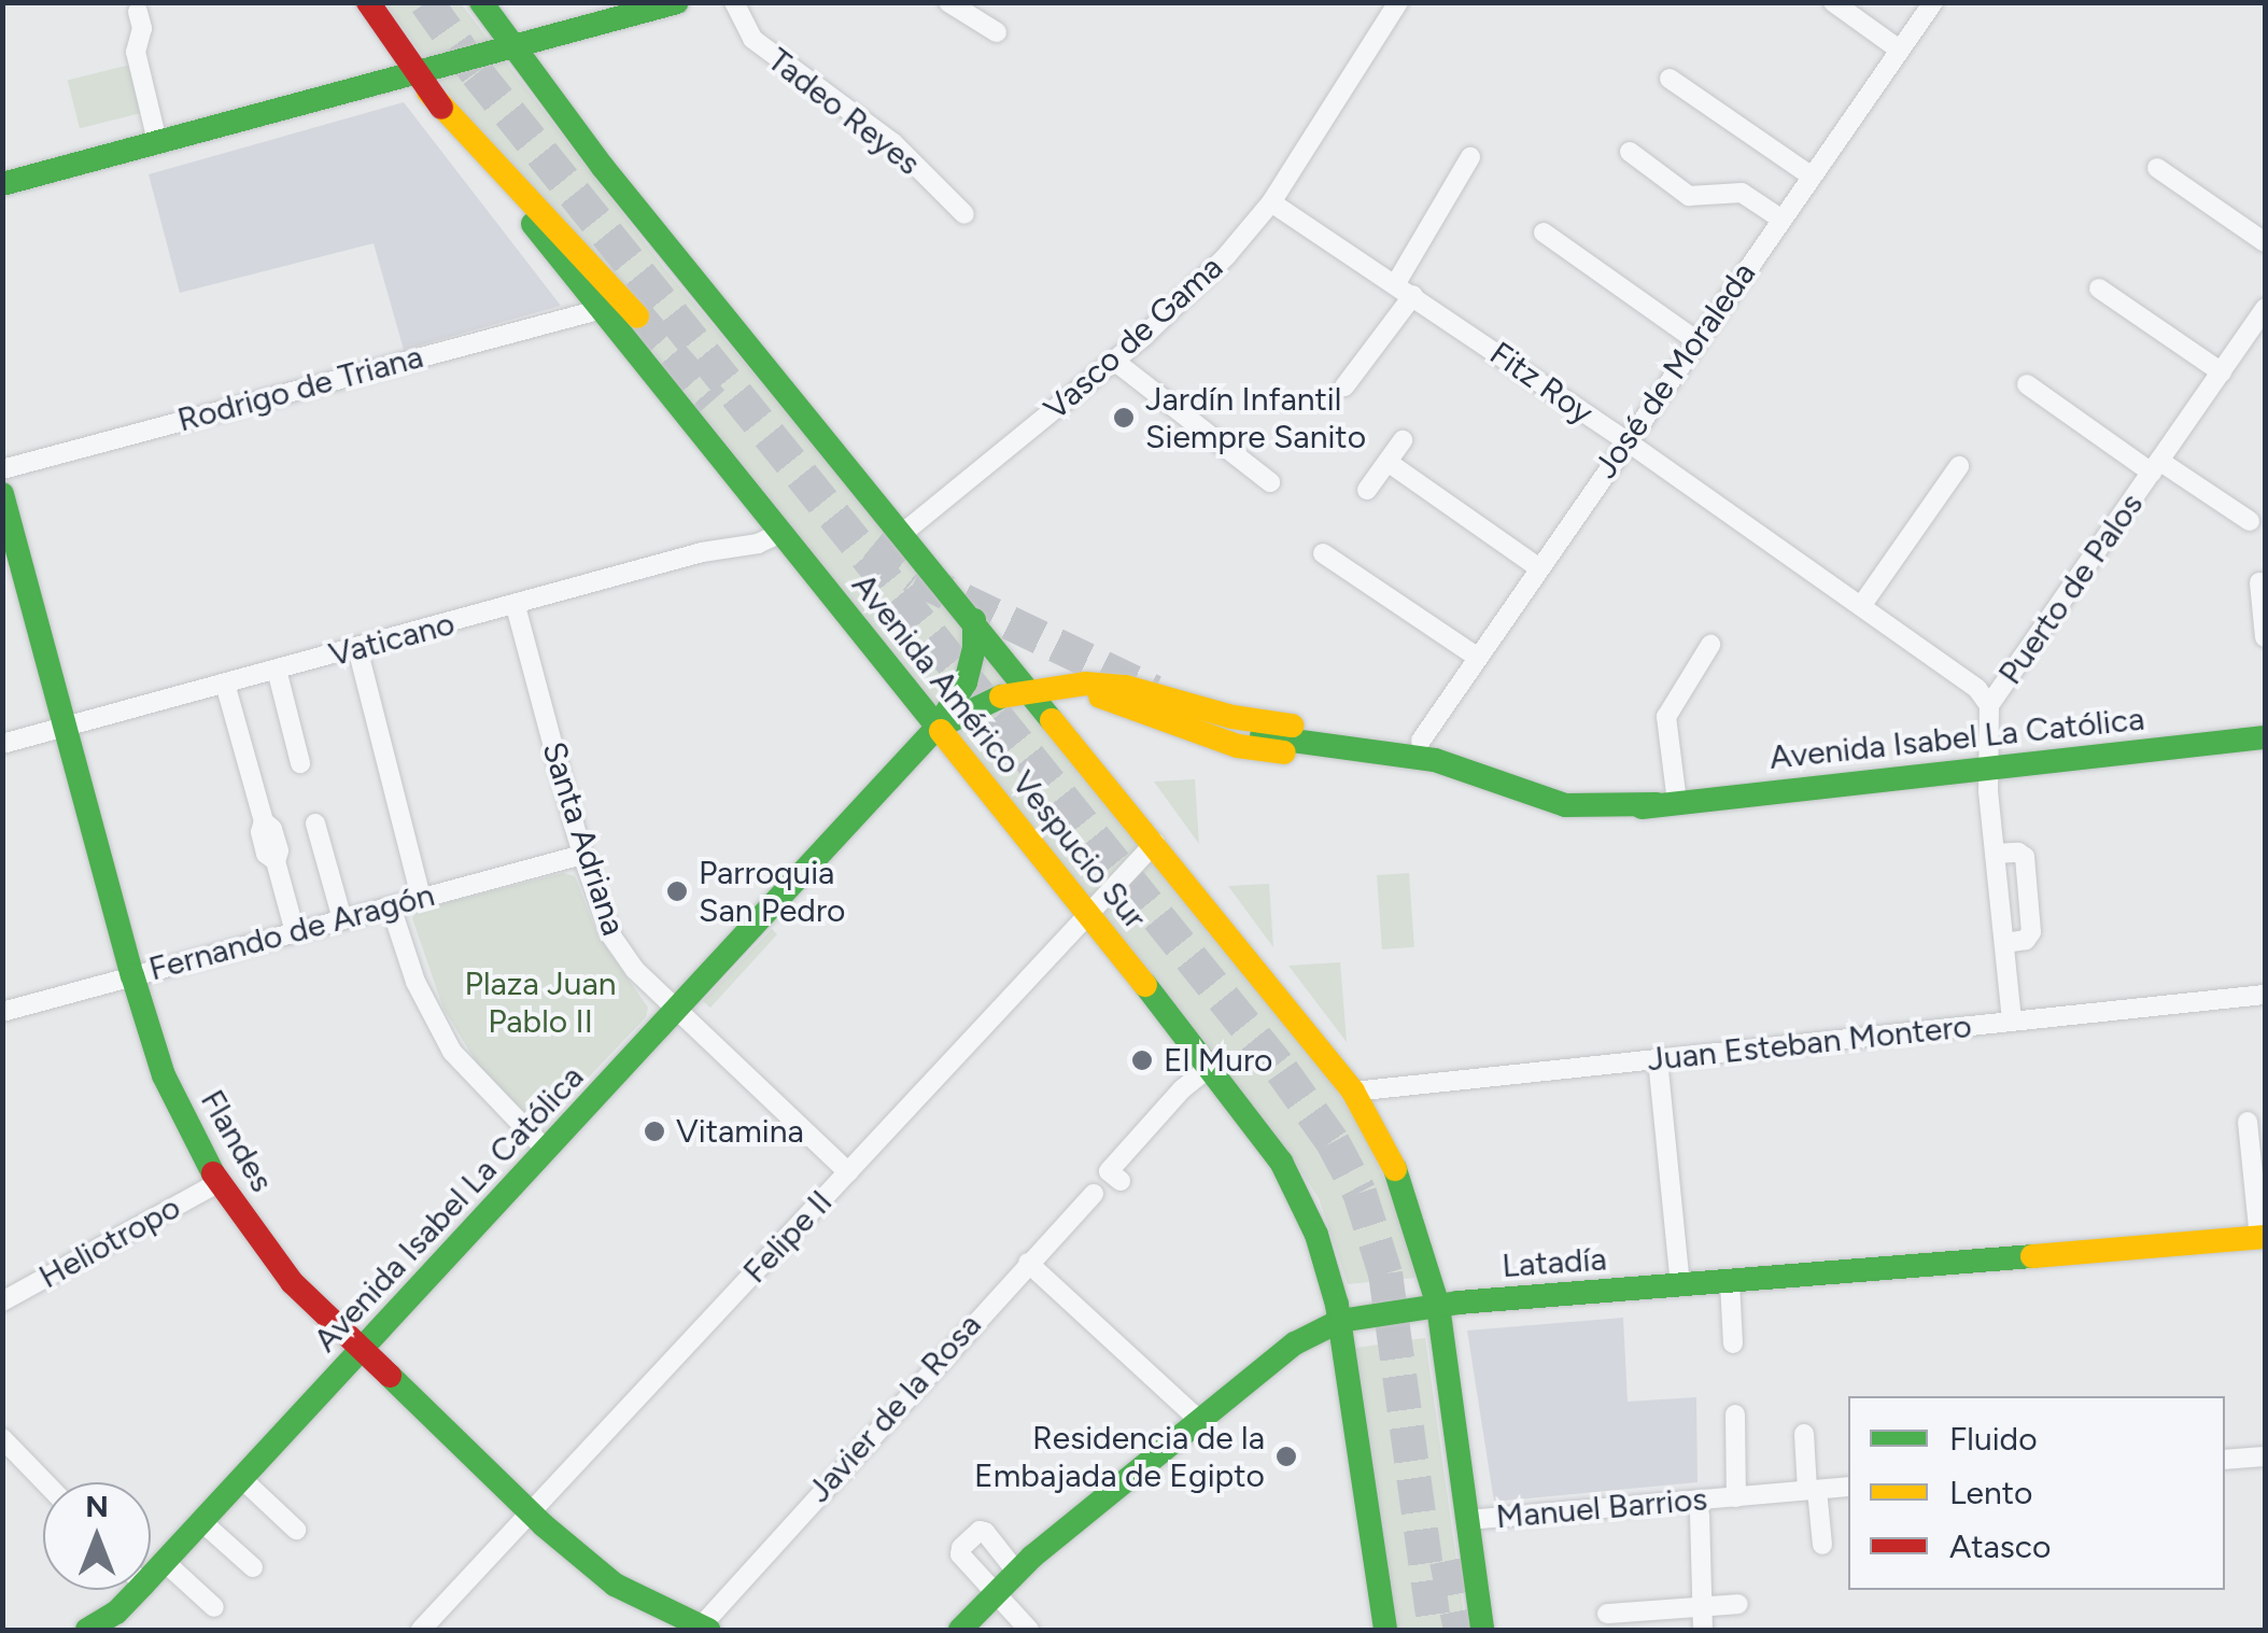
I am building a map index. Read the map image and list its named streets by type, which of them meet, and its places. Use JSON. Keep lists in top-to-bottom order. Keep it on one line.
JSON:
{"streets":{"main road":["Avenida Isabel La Católica","Avenida Américo Vespucio Sur","Flandes","Latadía"],"street":["Tadeo Reyes","Vasco de Gama","José de Moraleda","Fitz Roy","Rodrigo de Triana","Puerto de Palos","Vaticano","Santa Adriana","Fernando de Aragón","Juan Esteban Montero","Felipe II","Heliotropo","Javier de la Rosa","Manuel Barrios"]},"crossings":[["Vasco de Gama","Fitz Roy"],["Vasco de Gama","Avenida Américo Vespucio Sur"],["José de Moraleda","Fitz Roy"],["José de Moraleda","Avenida Isabel La Católica"],["Fitz Roy","Puerto de Palos"],["Rodrigo de Triana","Avenida Américo Vespucio Sur"],["Vaticano","Avenida Américo Vespucio Sur"],["Vaticano","Santa Adriana"],["Vaticano","Flandes"],["Avenida Isabel La Católica","Avenida Américo Vespucio Sur"],["Avenida Isabel La Católica","Santa Adriana"],["Avenida Isabel La Católica","Flandes"],["Avenida Américo Vespucio Sur","Juan Esteban Montero"],["Avenida Américo Vespucio Sur","Felipe II"],["Avenida Américo Vespucio Sur","Latadía"],["Avenida Américo Vespucio Sur","Manuel Barrios"],["Santa Adriana","Fernando de Aragón"],["Santa Adriana","Felipe II"],["Fernando de Aragón","Flandes"],["Flandes","Felipe II"],["Flandes","Heliotropo"],["Flandes","Javier de la Rosa"]],"parks":["Plaza Juan Pablo II"],"places":["Jardín Infantil Siempre Sanito","Parroquia San Pedro","El Muro","Vitamina","Residencia de la Embajada de Egipto"],"legend":["Fluido","Lento","Atasco"],"north":"top"}
